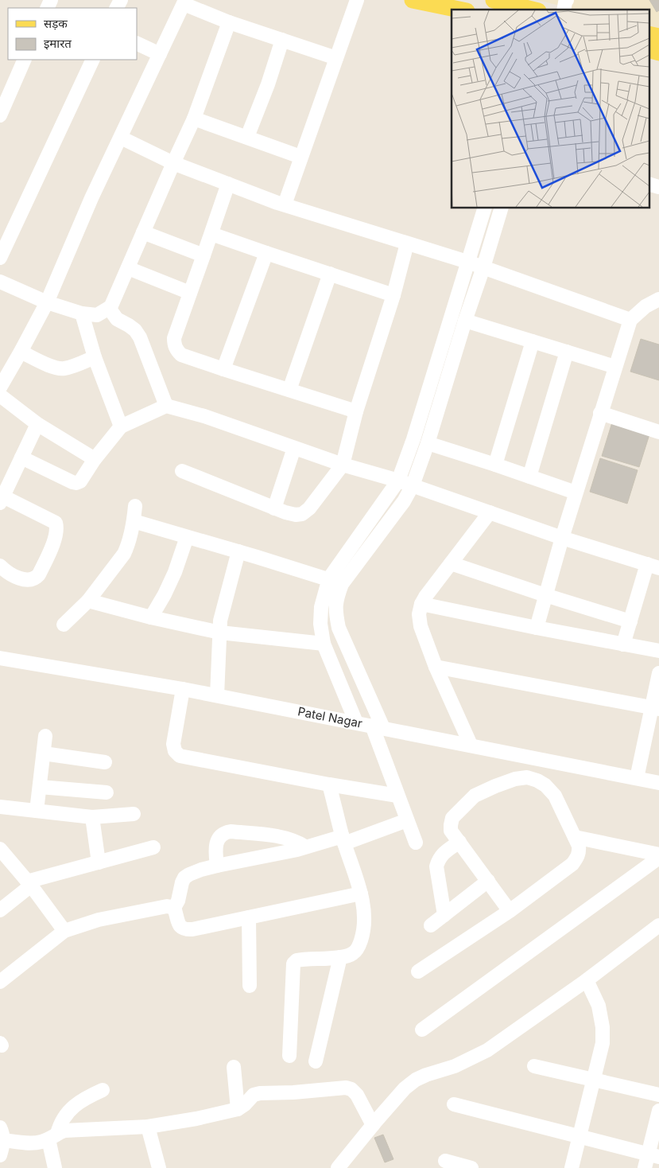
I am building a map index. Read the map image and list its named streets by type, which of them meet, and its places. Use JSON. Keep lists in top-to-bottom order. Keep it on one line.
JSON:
{"streets":{"street":["Patel Nagar"]},"legend":["सड़क","इमारत"]}
